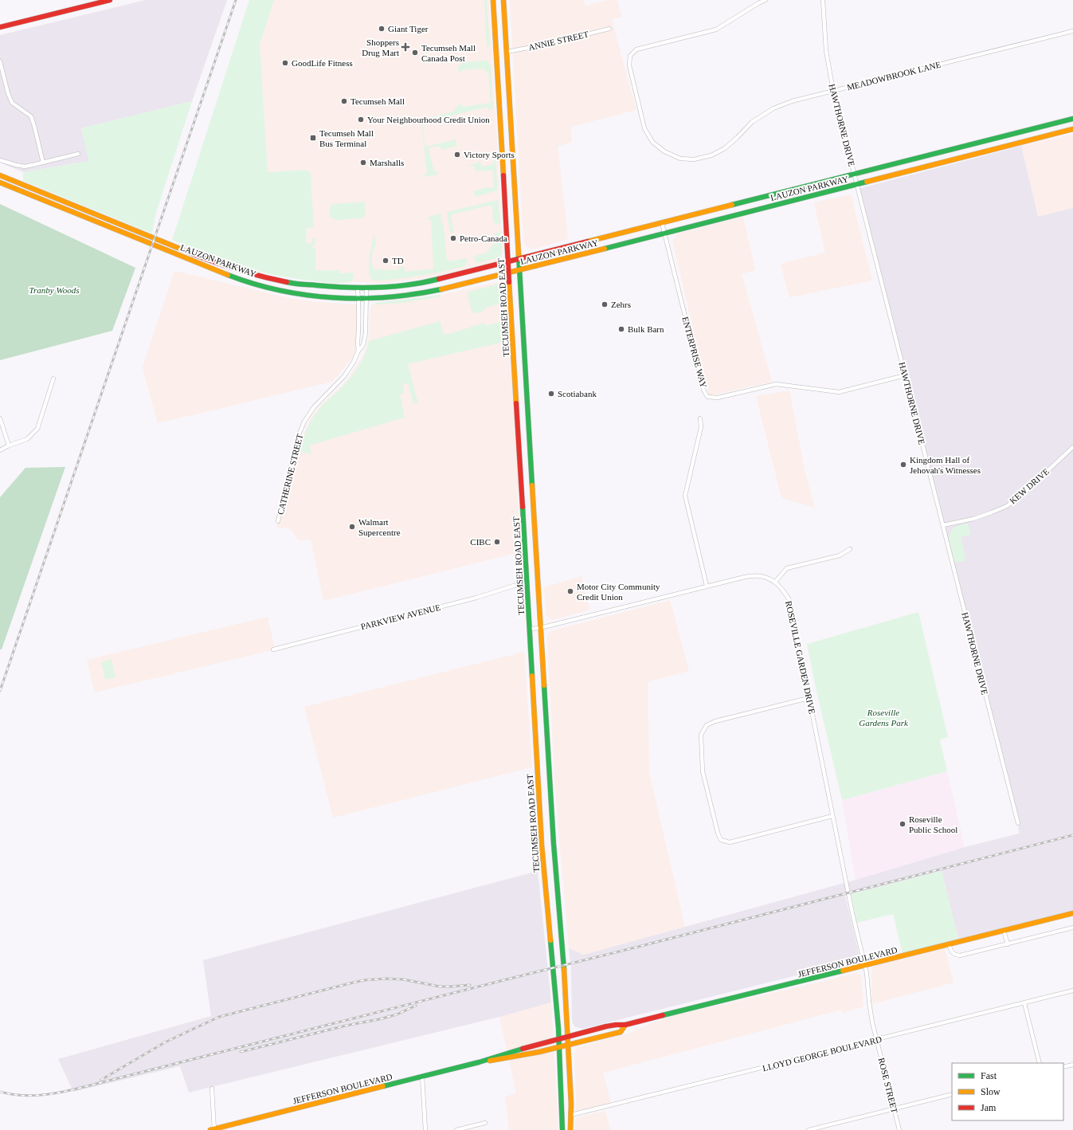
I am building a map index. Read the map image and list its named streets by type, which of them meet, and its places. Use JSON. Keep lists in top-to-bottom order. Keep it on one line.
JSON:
{"streets":{"main road":["LAUZON PARKWAY","TECUMSEH ROAD EAST","JEFFERSON BOULEVARD"],"street":["ANNIE STREET","MEADOWBROOK LANE","HAWTHORNE DRIVE","ENTERPRISE WAY","CATHERINE STREET","KEW DRIVE","PARKVIEW AVENUE","ROSEVILLE GARDEN DRIVE","LLOYD GEORGE BOULEVARD","ROSE STREET"]},"crossings":[["ANNIE STREET","TECUMSEH ROAD EAST"],["MEADOWBROOK LANE","HAWTHORNE DRIVE"],["HAWTHORNE DRIVE","LAUZON PARKWAY"],["HAWTHORNE DRIVE","ENTERPRISE WAY"],["HAWTHORNE DRIVE","KEW DRIVE"],["LAUZON PARKWAY","TECUMSEH ROAD EAST"],["LAUZON PARKWAY","ENTERPRISE WAY"],["LAUZON PARKWAY","CATHERINE STREET"],["TECUMSEH ROAD EAST","PARKVIEW AVENUE"],["TECUMSEH ROAD EAST","ROSEVILLE GARDEN DRIVE"],["TECUMSEH ROAD EAST","JEFFERSON BOULEVARD"],["TECUMSEH ROAD EAST","LLOYD GEORGE BOULEVARD"],["ROSEVILLE GARDEN DRIVE","JEFFERSON BOULEVARD"],["ROSEVILLE GARDEN DRIVE","ROSE STREET"],["JEFFERSON BOULEVARD","ROSE STREET"],["LLOYD GEORGE BOULEVARD","ROSE STREET"]],"parks":["Tranby Woods","Roseville Gardens Park"],"places":{"other":["Giant Tiger","Tecumseh Mall Canada Post","GoodLife Fitness","Tecumseh Mall","Your Neighbourhood Credit Union","Victory Sports","Marshalls","Petro-Canada","TD","Zehrs","Bulk Barn","Scotiabank","Kingdom Hall of Jehovah's Witnesses","Walmart Supercentre","CIBC","Motor City Community Credit Union","Roseville Public School"],"health":["Shoppers Drug Mart"],"transit":["Tecumseh Mall Bus Terminal"]},"legend":["Fast","Slow","Jam"]}
